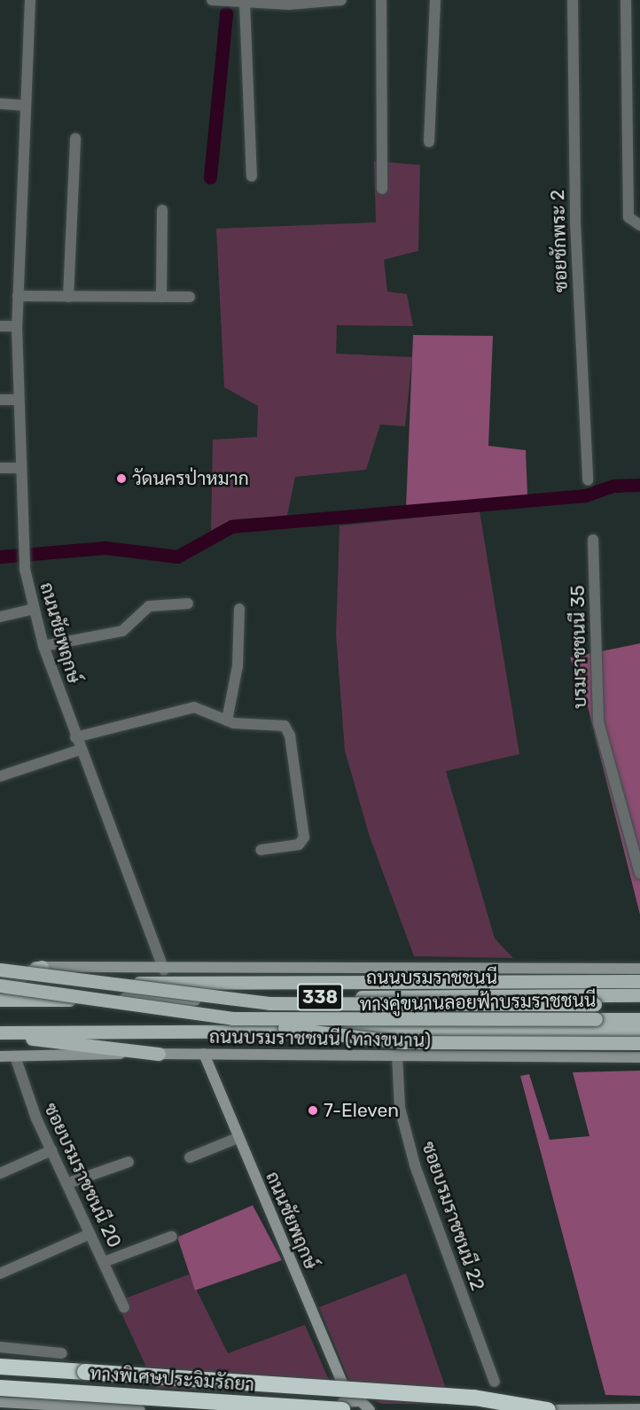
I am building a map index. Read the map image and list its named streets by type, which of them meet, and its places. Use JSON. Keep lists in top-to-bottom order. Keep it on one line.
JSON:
{"streets":{"highway":["ทางพิเศษประจิมรัถยา"],"main road":["ถนนชัยพฤกษ์","ถนนบรมราชชนนี","338","ทางคู่ขนานลอยฟ้าบรมราชชนนี","ถนนบรมราชชนนี (ทางขนาน)"],"street":["ซอยชักพระ 2","บรมราชชนนี 35","ซอยบรมราชชนนี 20","ซอยบรมราชชนนี 22"]},"crossings":[["ถนนชัยพฤกษ์","338"],["ถนนชัยพฤกษ์","ถนนบรมราชชนนี (ทางขนาน)"],["ถนนชัยพฤกษ์","ทางพิเศษประจิมรัถยา"],["338","ทางคู่ขนานลอยฟ้าบรมราชชนนี"],["ถนนบรมราชชนนี (ทางขนาน)","ซอยบรมราชชนนี 20"],["ถนนบรมราชชนนี (ทางขนาน)","ซอยบรมราชชนนี 22"]],"places":["วัดนครป่าหมาก","7-Eleven"]}
